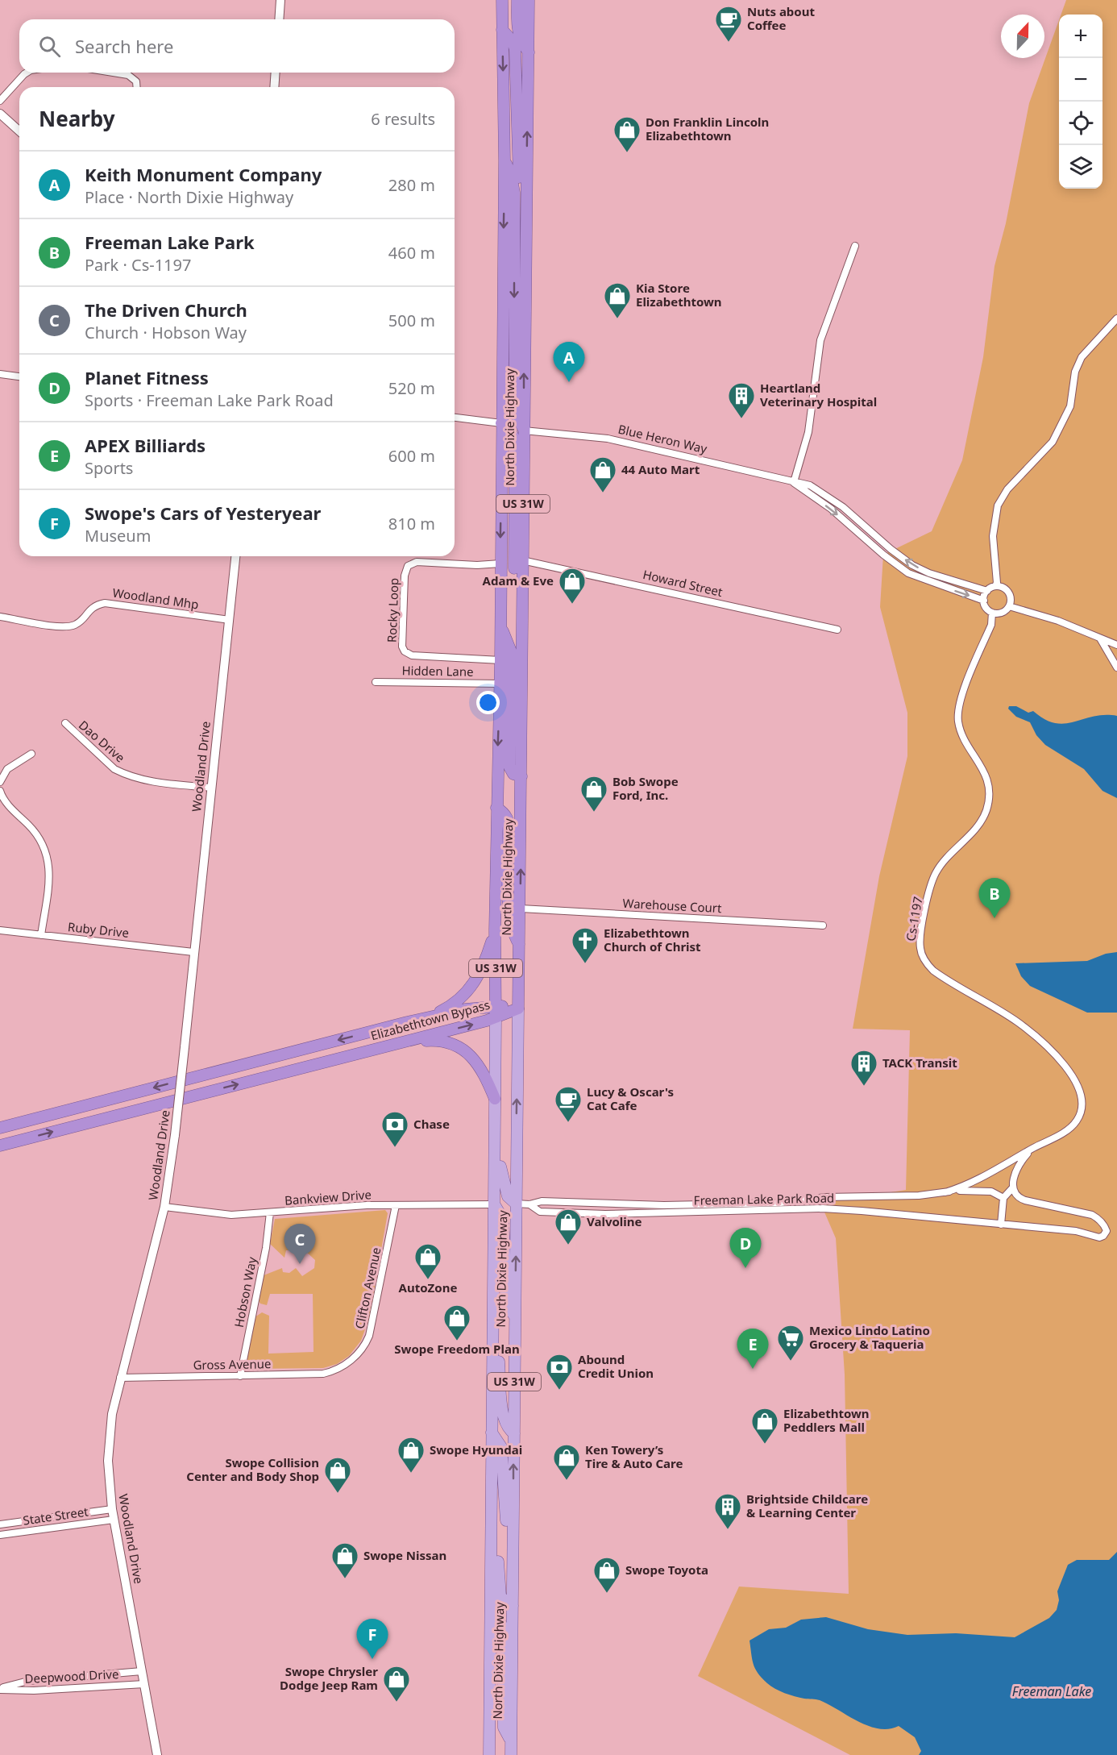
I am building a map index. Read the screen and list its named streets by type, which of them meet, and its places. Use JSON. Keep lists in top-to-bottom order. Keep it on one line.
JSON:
{"streets":{"highway":["North Dixie Highway","US 31W","Elizabethtown Bypass"],"street":["Blue Heron Way","Howard Street","Woodland Mhp","Rocky Loop","Hidden Lane","Dao Drive","Woodland Drive","Warehouse Court","Cs-1197","Ruby Drive","Bankview Drive","Freeman Lake Park Road","Clifton Avenue","Hobson Way","Gross Avenue","State Street","Deepwood Drive"]},"crossings":[["North Dixie Highway","Blue Heron Way"],["North Dixie Highway","US 31W"],["North Dixie Highway","Howard Street"],["North Dixie Highway","Rocky Loop"],["North Dixie Highway","Hidden Lane"],["North Dixie Highway","Warehouse Court"],["North Dixie Highway","Elizabethtown Bypass"],["North Dixie Highway","Bankview Drive"],["North Dixie Highway","Freeman Lake Park Road"],["Blue Heron Way","Cs-1197"],["US 31W","Elizabethtown Bypass"],["Woodland Mhp","Woodland Drive"],["Dao Drive","Woodland Drive"],["Woodland Drive","Ruby Drive"],["Woodland Drive","Bankview Drive"],["Woodland Drive","Gross Avenue"],["Woodland Drive","State Street"],["Woodland Drive","Deepwood Drive"],["Cs-1197","Freeman Lake Park Road"],["Bankview Drive","Clifton Avenue"],["Bankview Drive","Hobson Way"],["Clifton Avenue","Gross Avenue"],["Hobson Way","Gross Avenue"]],"water":["Freeman Lake"],"places":{"cafe":["Nuts about Coffee","Lucy & Oscar's Cat Cafe"],"shop":["Don Franklin Lincoln Elizabethtown","Kia Store Elizabethtown","44 Auto Mart","Adam & Eve","Bob Swope Ford, Inc.","Valvoline","AutoZone","Swope Freedom Plan","Elizabethtown Peddlers Mall","Swope Hyundai","Ken Towery’s Tire & Auto Care","Swope Collision Center and Body Shop","Swope Nissan","Swope Toyota","Swope Chrysler Dodge Jeep Ram"],"building":["Heartland Veterinary Hospital","TACK Transit","Brightside Childcare & Learning Center"],"church":["Elizabethtown Church of Christ"],"bank":["Chase","Abound Credit Union"],"supermarket":["Mexico Lindo Latino Grocery & Taqueria"]},"north":"top","page":{"map_buttons":["+","−"],"search":"Search here","heading":["Nearby","6 results"],"list":[{"mark":"A","name":"Keith Monument Company","note":"Place · North Dixie Highway","value":"280 m"},{"mark":"B","name":"Freeman Lake Park","note":"Park · Cs-1197","value":"460 m"},{"mark":"C","name":"The Driven Church","note":"Church · Hobson Way","value":"500 m"},{"mark":"D","name":"Planet Fitness","note":"Sports · Freeman Lake Park Road","value":"520 m"},{"mark":"E","name":"APEX Billiards","note":"Sports","value":"600 m"},{"mark":"F","name":"Swope's Cars of Yesteryear","note":"Museum","value":"810 m"}],"pins":["A","B","C","D","E","F"]}}
